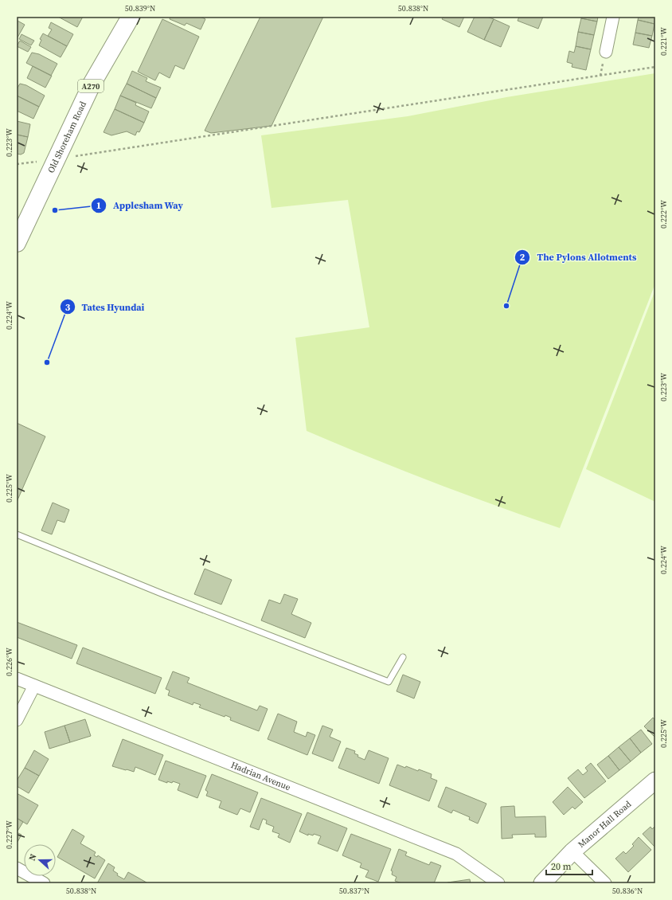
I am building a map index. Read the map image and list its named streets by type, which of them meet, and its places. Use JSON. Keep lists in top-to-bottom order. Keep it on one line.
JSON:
{"streets":{"main road":["A270","Old Shoreham Road"],"street":["Hadrian Avenue","Manor Hall Road"]},"places":["Applesham Way","The Pylons Allotments","Tates Hyundai"],"scale_bar":"20 m","north":"left","coordinates":["50.839°N","50.838°N","0.221°W","0.223°W","0.222°W","0.224°W","0.225°W","0.226°W","0.227°W","50.837°N","50.836°N"]}
